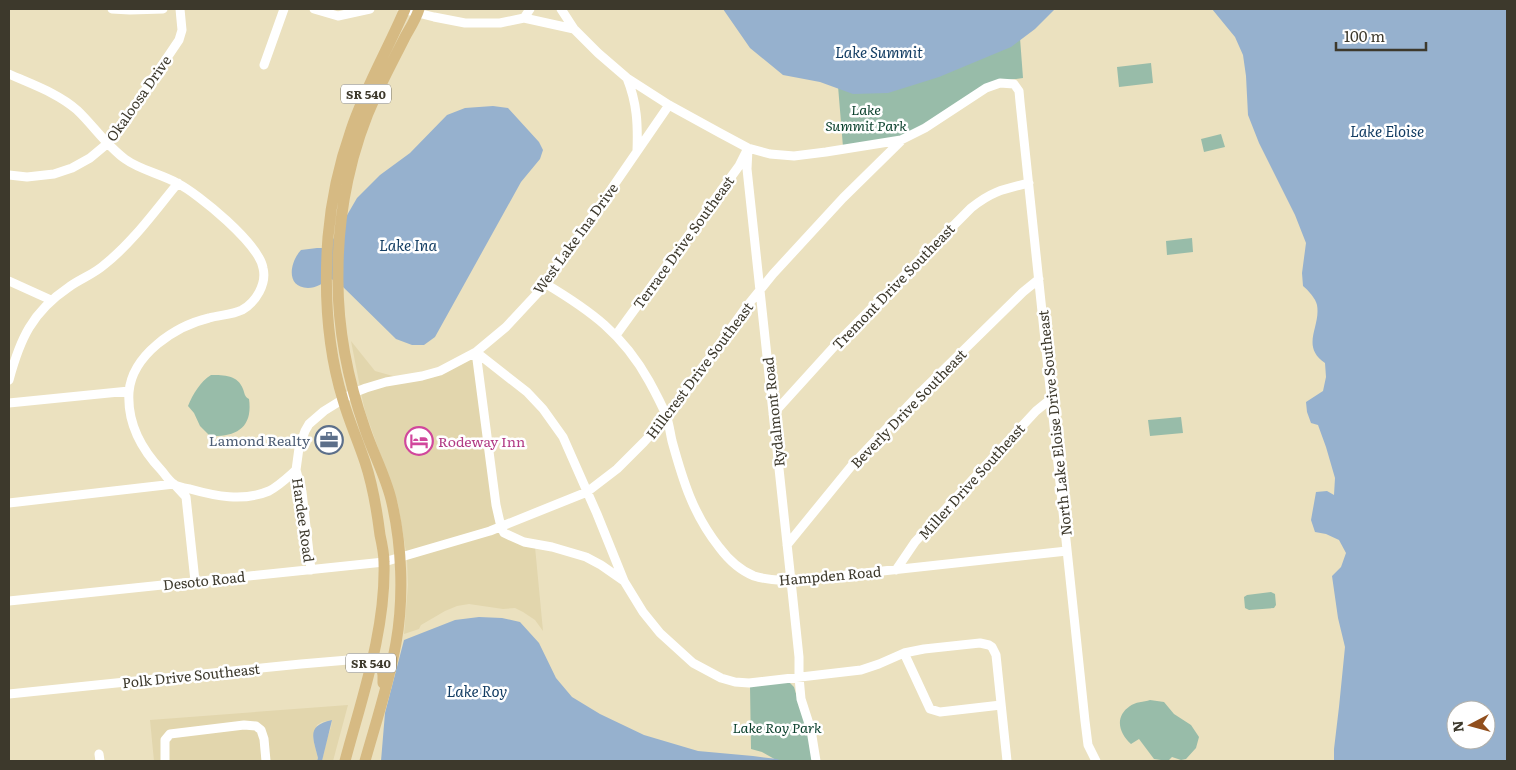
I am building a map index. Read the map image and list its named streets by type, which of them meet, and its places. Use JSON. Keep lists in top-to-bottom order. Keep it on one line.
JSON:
{"streets":{"main road":["SR 540"],"street":["Okaloosa Drive","West Lake Ina Drive","Terrace Drive Southeast","Tremont Drive Southeast","Hillcrest Drive Southeast","Beverly Drive Southeast","Rydalmont Road","North Lake Eloise Drive Southeast","Miller Drive Southeast","Hardee Road","Hampden Road","Desoto Road","Polk Drive Southeast"]},"crossings":[["SR 540","West Lake Ina Drive"],["SR 540","Hillcrest Drive Southeast"],["SR 540","Desoto Road"],["SR 540","Polk Drive Southeast"],["West Lake Ina Drive","Hardee Road"],["West Lake Ina Drive","Hampden Road"],["Terrace Drive Southeast","Rydalmont Road"],["Terrace Drive Southeast","Hampden Road"],["Tremont Drive Southeast","Rydalmont Road"],["Tremont Drive Southeast","North Lake Eloise Drive Southeast"],["Hillcrest Drive Southeast","Rydalmont Road"],["Hillcrest Drive Southeast","North Lake Eloise Drive Southeast"],["Hillcrest Drive Southeast","Hampden Road"],["Hillcrest Drive Southeast","Desoto Road"],["Beverly Drive Southeast","Rydalmont Road"],["Beverly Drive Southeast","North Lake Eloise Drive Southeast"],["Rydalmont Road","Hampden Road"],["North Lake Eloise Drive Southeast","Miller Drive Southeast"],["North Lake Eloise Drive Southeast","Hampden Road"],["Miller Drive Southeast","Hampden Road"],["Hardee Road","Desoto Road"]],"water":["Lake Summit","Lake Eloise","Lake Ina","Lake Roy"],"parks":["Lake Summit Park","Lake Roy Park"],"places":{"office":["Lamond Realty"],"hotel":["Rodeway Inn"]},"scale_bar":"100 m","north":"left"}
